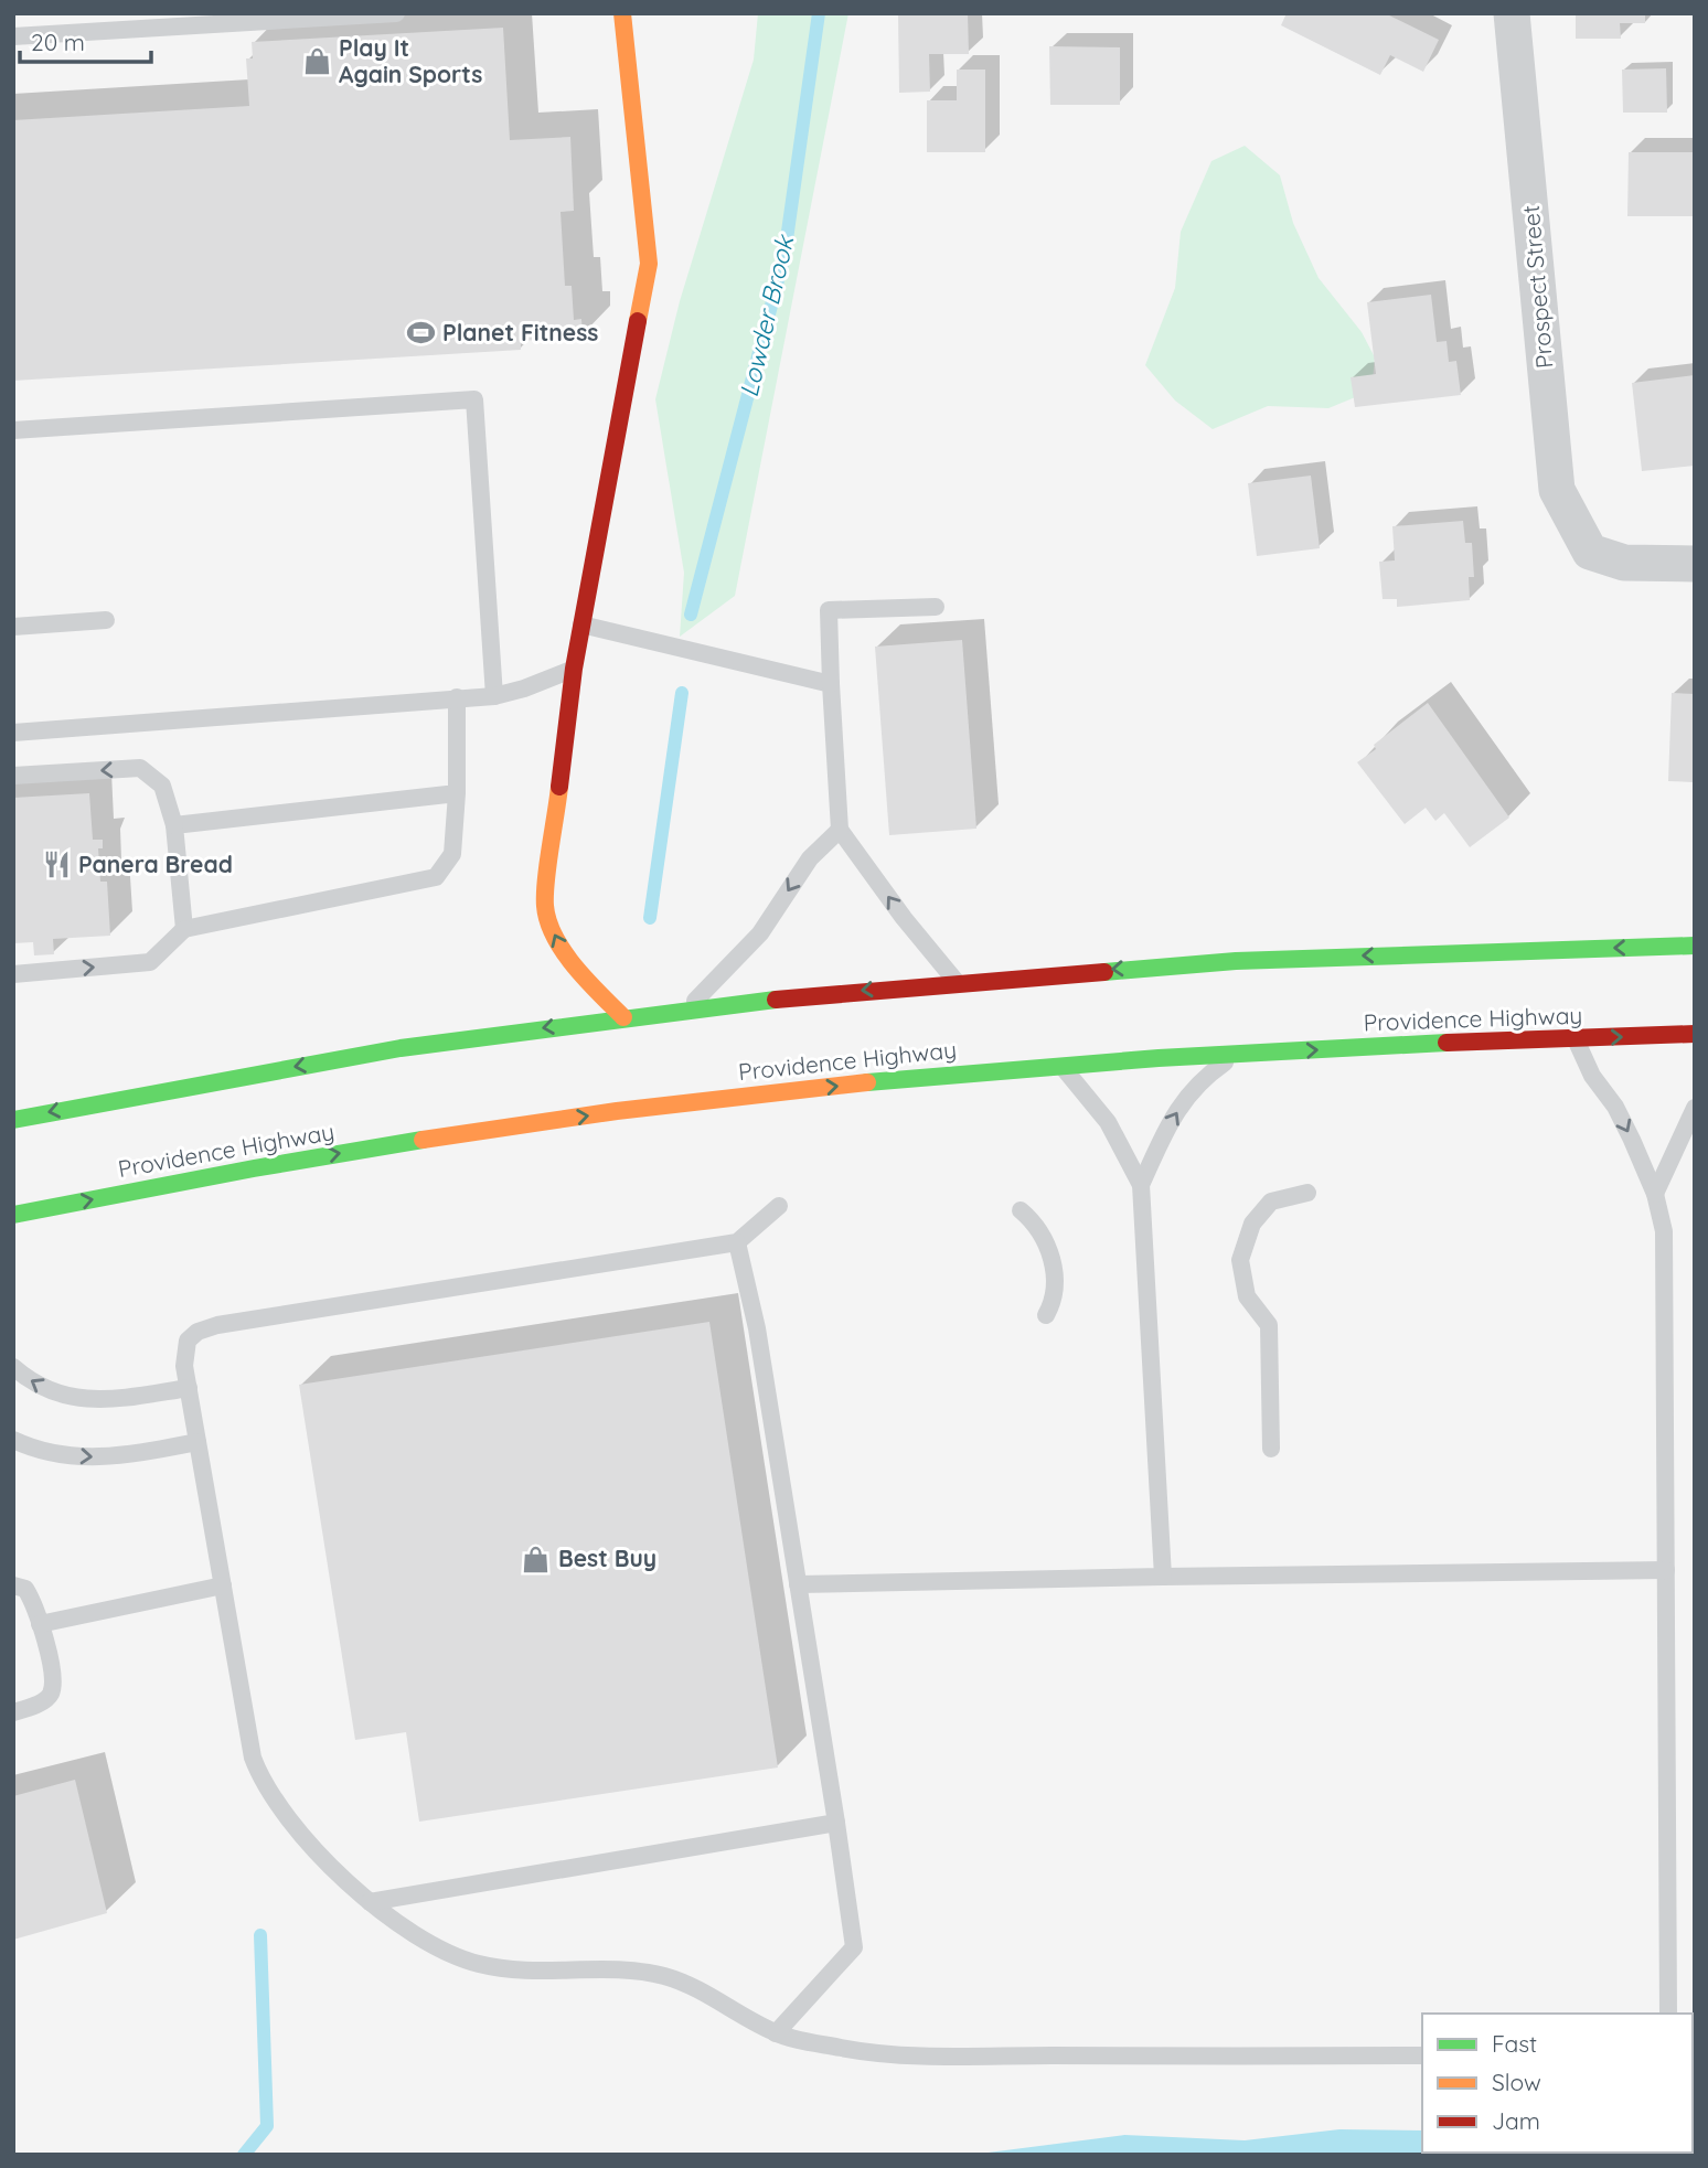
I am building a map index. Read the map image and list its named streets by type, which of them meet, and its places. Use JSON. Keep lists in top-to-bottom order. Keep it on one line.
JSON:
{"streets":{"main road":["Providence Highway"],"street":["Prospect Street"]},"water":["Lowder Brook"],"places":{"shop":["Play It Again Sports","Best Buy"],"sports":["Planet Fitness"],"restaurant":["Panera Bread"]},"legend":["Fast","Slow","Jam"],"scale_bar":"20 m"}
